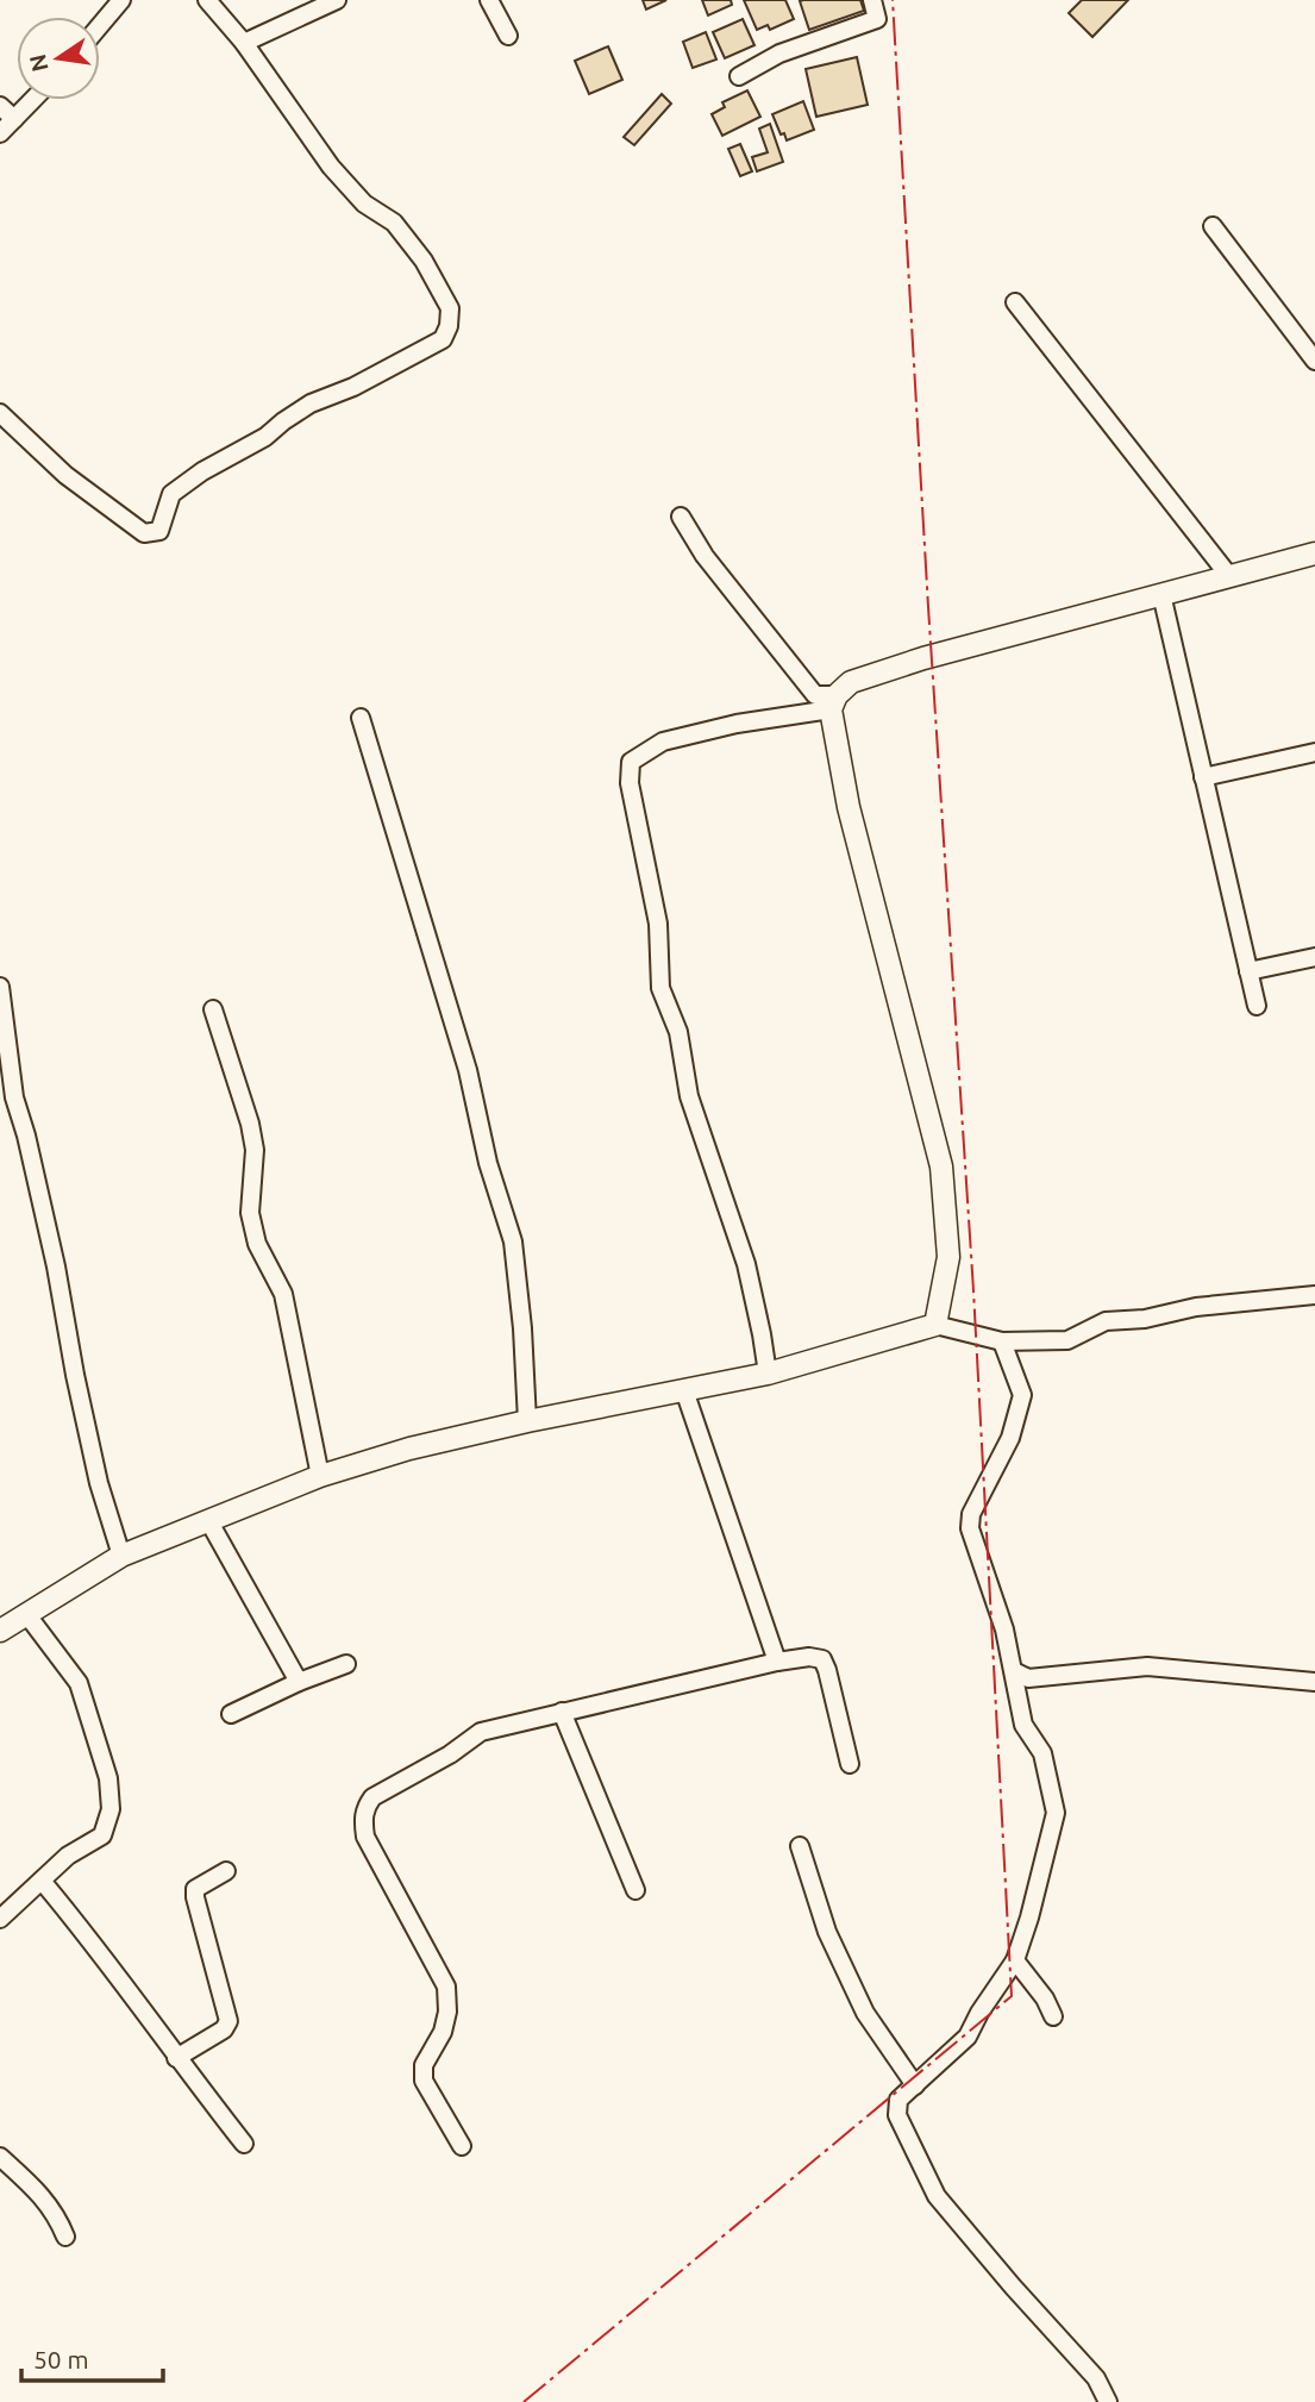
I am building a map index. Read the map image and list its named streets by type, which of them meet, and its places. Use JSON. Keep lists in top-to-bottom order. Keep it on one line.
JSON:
{"scale_bar":"50 m","north":"left"}
